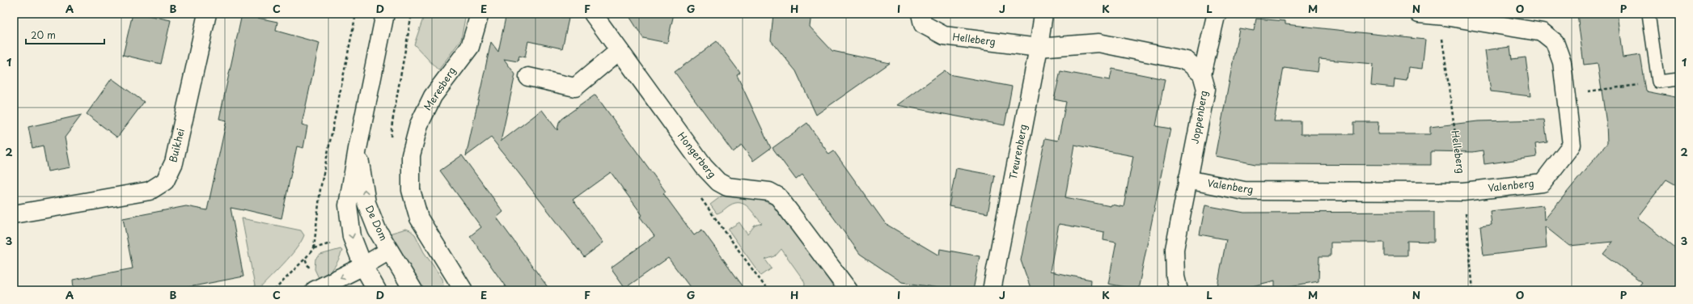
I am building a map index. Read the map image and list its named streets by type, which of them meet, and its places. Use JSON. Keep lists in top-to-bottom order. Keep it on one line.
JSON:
{"streets":{"street":["Helleberg","Meresberg","Joppenberg","Buikhei","Treurenberg","Hongerberg","Valenberg","De Dom"]},"crossings":[["Helleberg","Treurenberg"],["Helleberg","Valenberg"],["Joppenberg","Valenberg"]],"scale_bar":"20 m","grid":{"columns":["A","B","C","D","E","F","G","H","I","J","K","L","M","N","O","P"],"rows":["1","2","3"]}}
